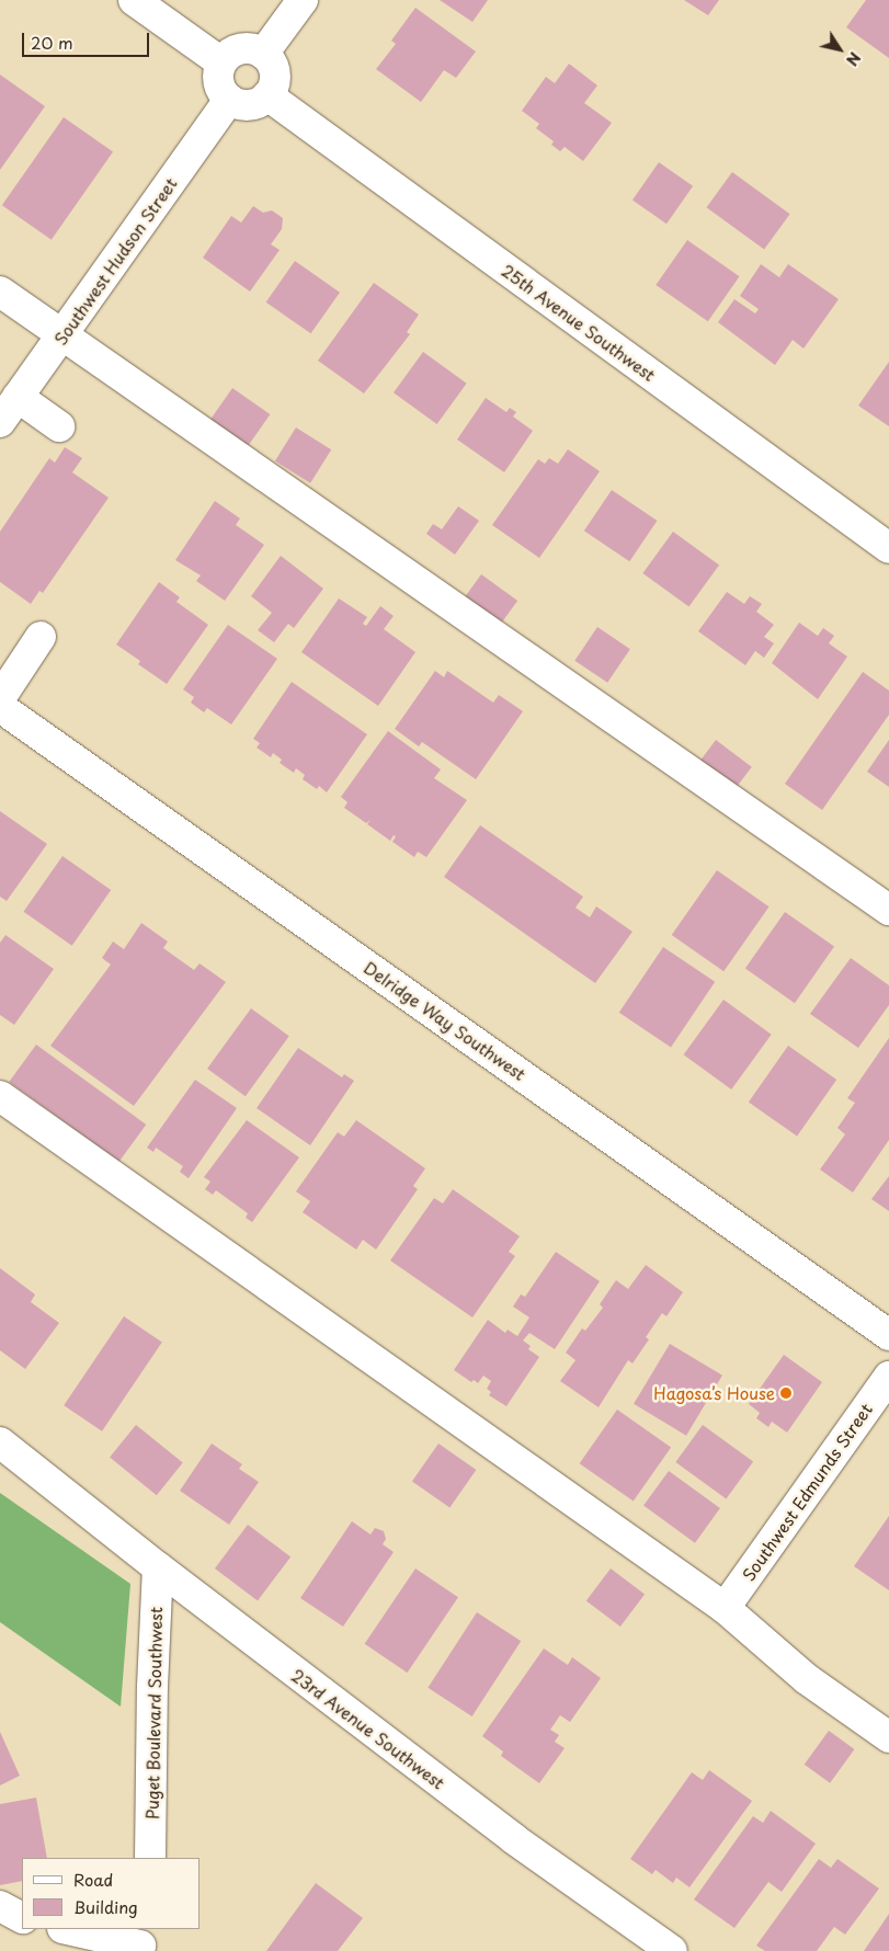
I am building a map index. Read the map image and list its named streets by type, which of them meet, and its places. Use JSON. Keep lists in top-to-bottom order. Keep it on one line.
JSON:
{"streets":{"street":["Southwest Hudson Street","25th Avenue Southwest","Delridge Way Southwest","Southwest Edmunds Street","Puget Boulevard Southwest","23rd Avenue Southwest"]},"crossings":[["Southwest Hudson Street","25th Avenue Southwest"],["Puget Boulevard Southwest","23rd Avenue Southwest"]],"places":["Hagosa’s House"],"legend":["Road","Building"],"scale_bar":"20 m","north":"bottom right"}
